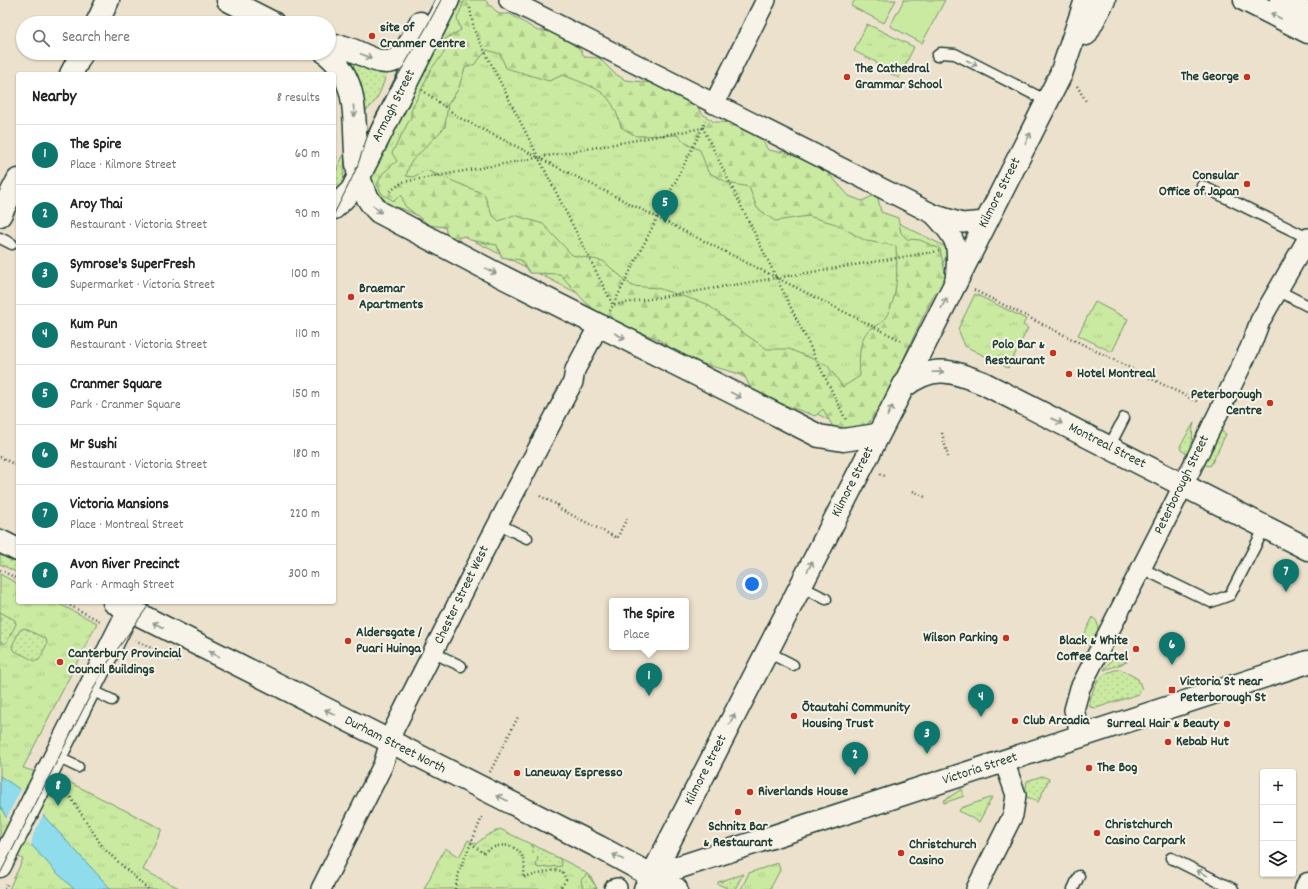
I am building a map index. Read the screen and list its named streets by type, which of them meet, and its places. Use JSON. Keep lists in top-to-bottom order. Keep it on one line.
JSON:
{"streets":{"main road":["Armagh Street","Kilmore Street","Montreal Street","Durham Street North","Victoria Street"],"street":["Peterborough Street","Chester Street West"]},"crossings":[["Kilmore Street","Montreal Street"],["Kilmore Street","Durham Street North"],["Kilmore Street","Victoria Street"],["Montreal Street","Peterborough Street"],["Peterborough Street","Victoria Street"],["Chester Street West","Durham Street North"],["Durham Street North","Victoria Street"]],"one_way":["Kilmore Street","Montreal Street","Durham Street North"],"places":{"other":["site of Cranmer Centre","The Cathedral Grammar School","The George","Consular Office of Japan","Braemar Apartments","Polo Bar & Restaurant","Hotel Montreal","Peterborough Centre","Wilson Parking","Aldersgate / Puari Huinga","Black & White Coffee Cartel","Canterbury Provincial Council Buildings","Ōtautahi Community Housing Trust","Club Arcadia","Surreal Hair & Beauty","Kebab Hut","The Bog","Laneway Espresso","Riverlands House","Schnitz Bar & Restaurant","Christchurch Casino Carpark","Christchurch Casino"],"transit":["Victoria St near Peterborough St"]},"page":{"search":"Search here","heading":["Nearby","8 results"],"list":[{"mark":"1","name":"The Spire","note":"Place · Kilmore Street","value":"60 m"},{"mark":"2","name":"Aroy Thai","note":"Restaurant · Victoria Street","value":"90 m"},{"mark":"3","name":"Symrose's SuperFresh","note":"Supermarket · Victoria Street","value":"100 m"},{"mark":"4","name":"Kum Pun","note":"Restaurant · Victoria Street","value":"110 m"},{"mark":"5","name":"Cranmer Square","note":"Park · Cranmer Square","value":"150 m"},{"mark":"6","name":"Mr Sushi","note":"Restaurant · Victoria Street","value":"180 m"},{"mark":"7","name":"Victoria Mansions","note":"Place · Montreal Street","value":"220 m"},{"mark":"8","name":"Avon River Precinct","note":"Park · Armagh Street","value":"300 m"}],"pins":["5","7","6","1","4","3","2","8"],"popup":["The Spire","Place"],"map_buttons":["+","−"]}}
